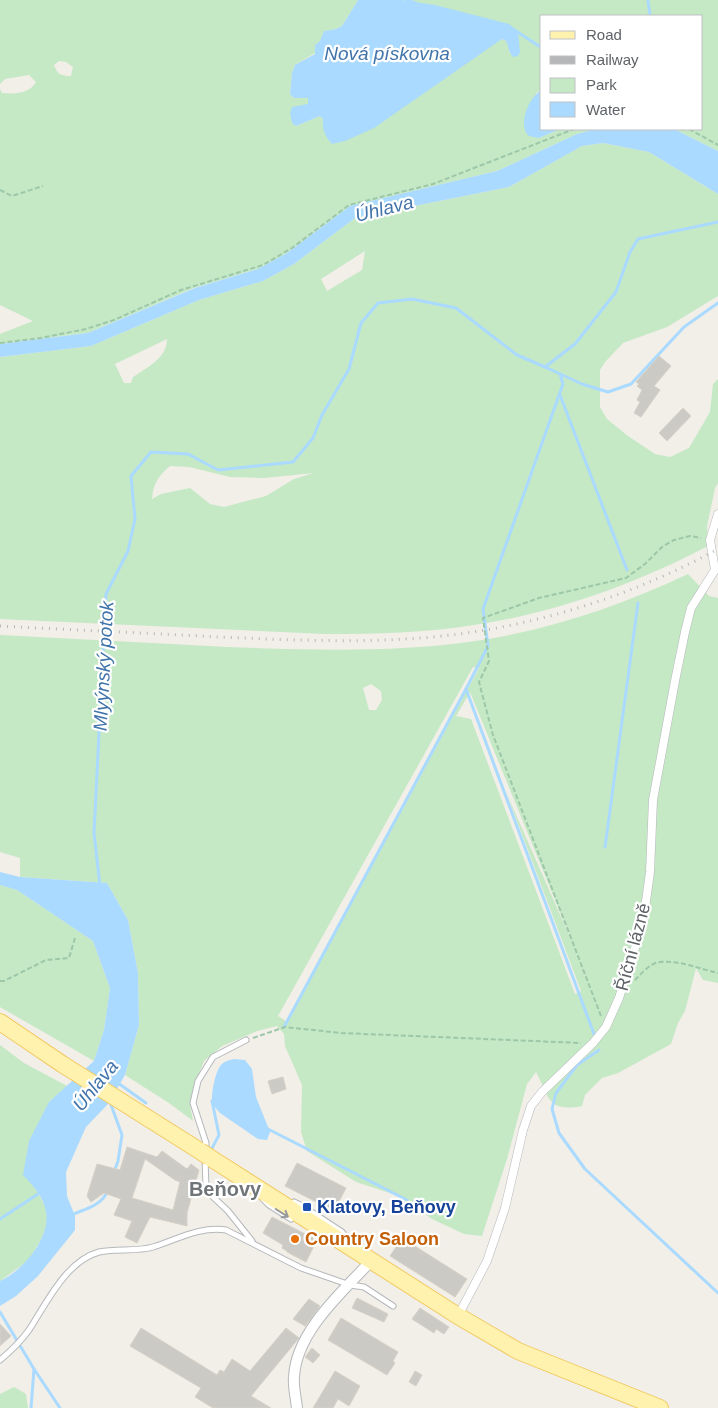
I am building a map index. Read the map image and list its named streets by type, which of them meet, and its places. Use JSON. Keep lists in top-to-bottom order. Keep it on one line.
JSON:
{"streets":{"street":["Říční lázně"]},"districts":["Beňovy"],"water":["Nová pískovna","Úhlava","Mlyýnský potok"],"places":{"transit":["Klatovy, Beňovy"],"other":["Country Saloon"]},"legend":["Road","Railway","Park","Water"]}
